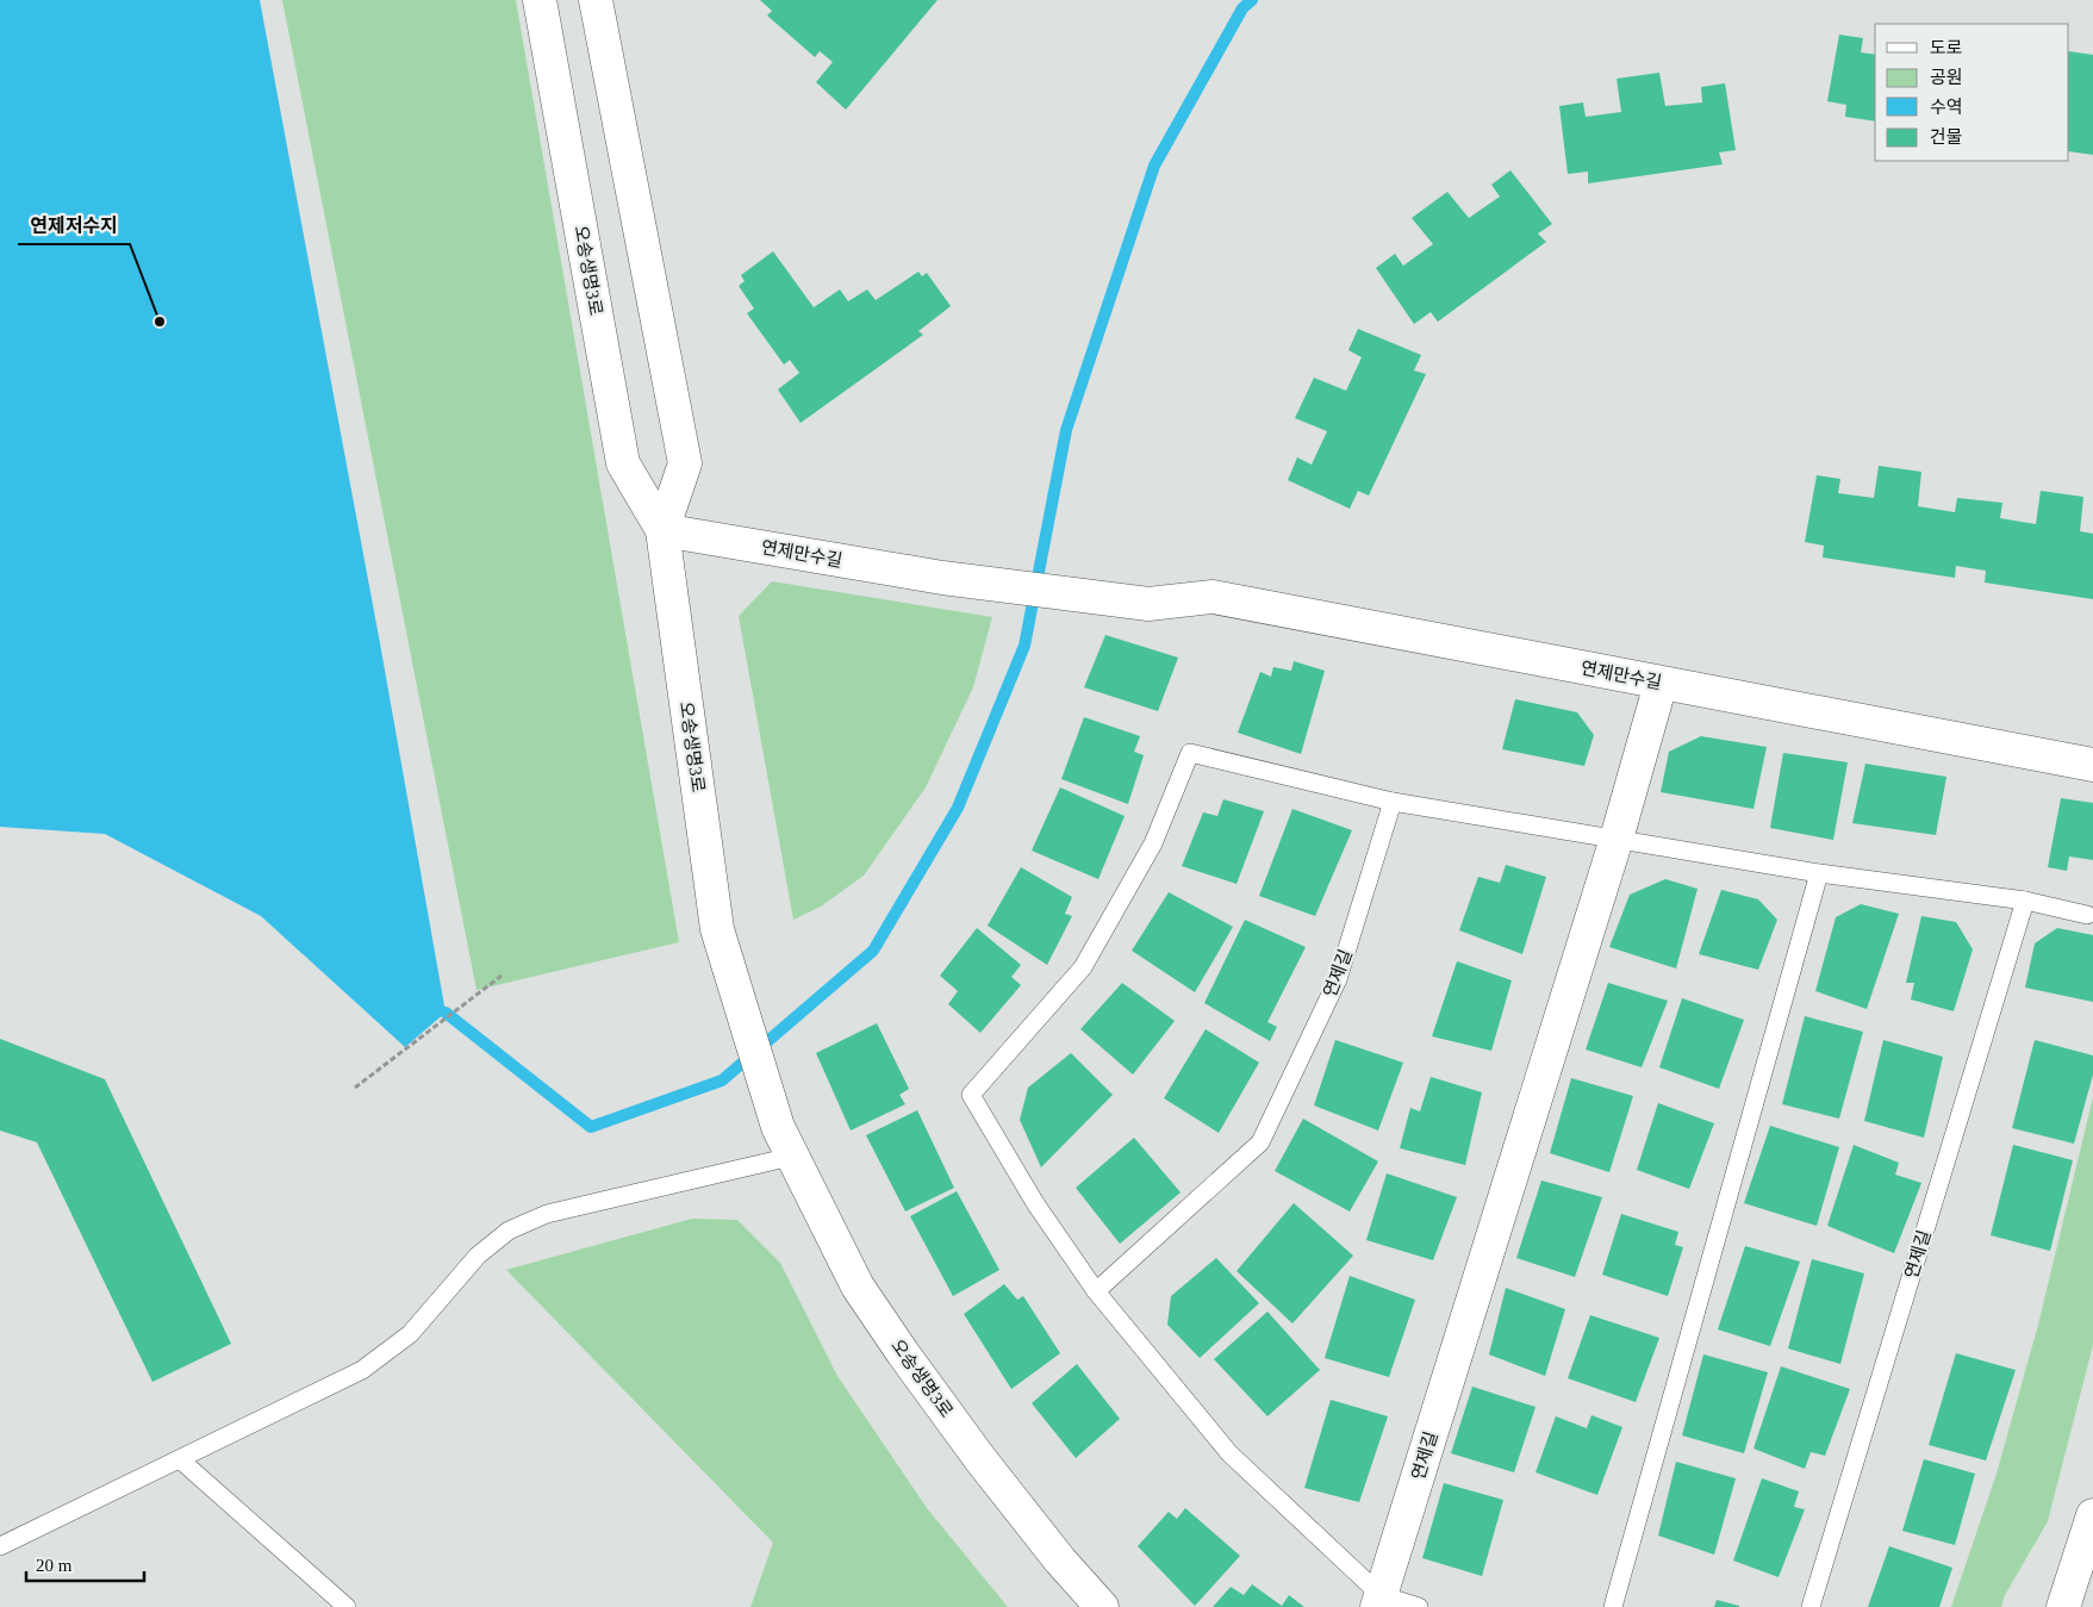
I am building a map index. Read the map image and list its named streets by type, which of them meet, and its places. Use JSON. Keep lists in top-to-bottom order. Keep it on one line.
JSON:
{"streets":{"street":["오송생명3로","연제만수길","연제길"]},"crossings":[["오송생명3로","연제만수길"],["연제만수길","연제길"]],"places":["연제저수지"],"legend":["도로","공원","수역","건물"],"scale_bar":"20 m"}
